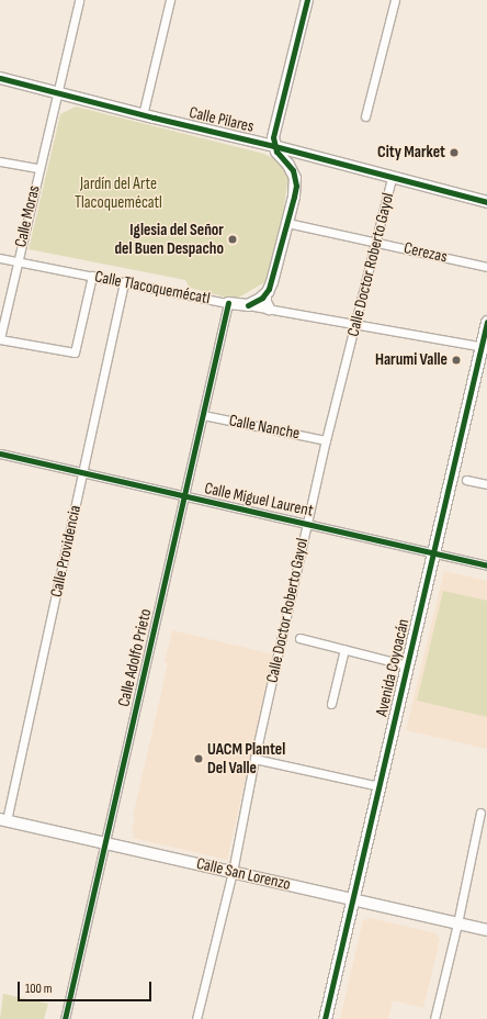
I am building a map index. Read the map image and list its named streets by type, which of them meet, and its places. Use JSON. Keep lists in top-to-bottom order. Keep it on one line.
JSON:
{"streets":{"main road":["Avenida Coyoacán"],"street":["Calle Pilares","Calle Moras","Cerezas","Calle Doctor Roberto Gayol","Calle Tlacoquemécatl","Calle Nanche","Calle Miguel Laurent","Calle Providencia","Calle Adolfo Prieto","Calle San Lorenzo"]},"crossings":[["Calle Pilares","Calle Moras"],["Calle Pilares","Calle Doctor Roberto Gayol"],["Calle Moras","Calle Tlacoquemécatl"],["Cerezas","Calle Doctor Roberto Gayol"],["Calle Doctor Roberto Gayol","Calle Tlacoquemécatl"],["Calle Doctor Roberto Gayol","Calle Nanche"],["Calle Doctor Roberto Gayol","Calle Miguel Laurent"],["Calle Doctor Roberto Gayol","Calle San Lorenzo"],["Calle Tlacoquemécatl","Calle Providencia"],["Calle Tlacoquemécatl","Calle Adolfo Prieto"],["Calle Tlacoquemécatl","Avenida Coyoacán"],["Calle Nanche","Calle Adolfo Prieto"],["Calle Miguel Laurent","Calle Providencia"],["Calle Miguel Laurent","Calle Adolfo Prieto"],["Calle Miguel Laurent","Avenida Coyoacán"],["Calle Providencia","Calle San Lorenzo"],["Calle Adolfo Prieto","Calle San Lorenzo"],["Avenida Coyoacán","Calle San Lorenzo"]],"parks":["Jardín del Arte Tlacoquemécatl"],"places":["City Market","Iglesia del Señor del Buen Despacho","Harumi Valle","UACM Plantel Del Valle"],"scale_bar":"100 m"}
